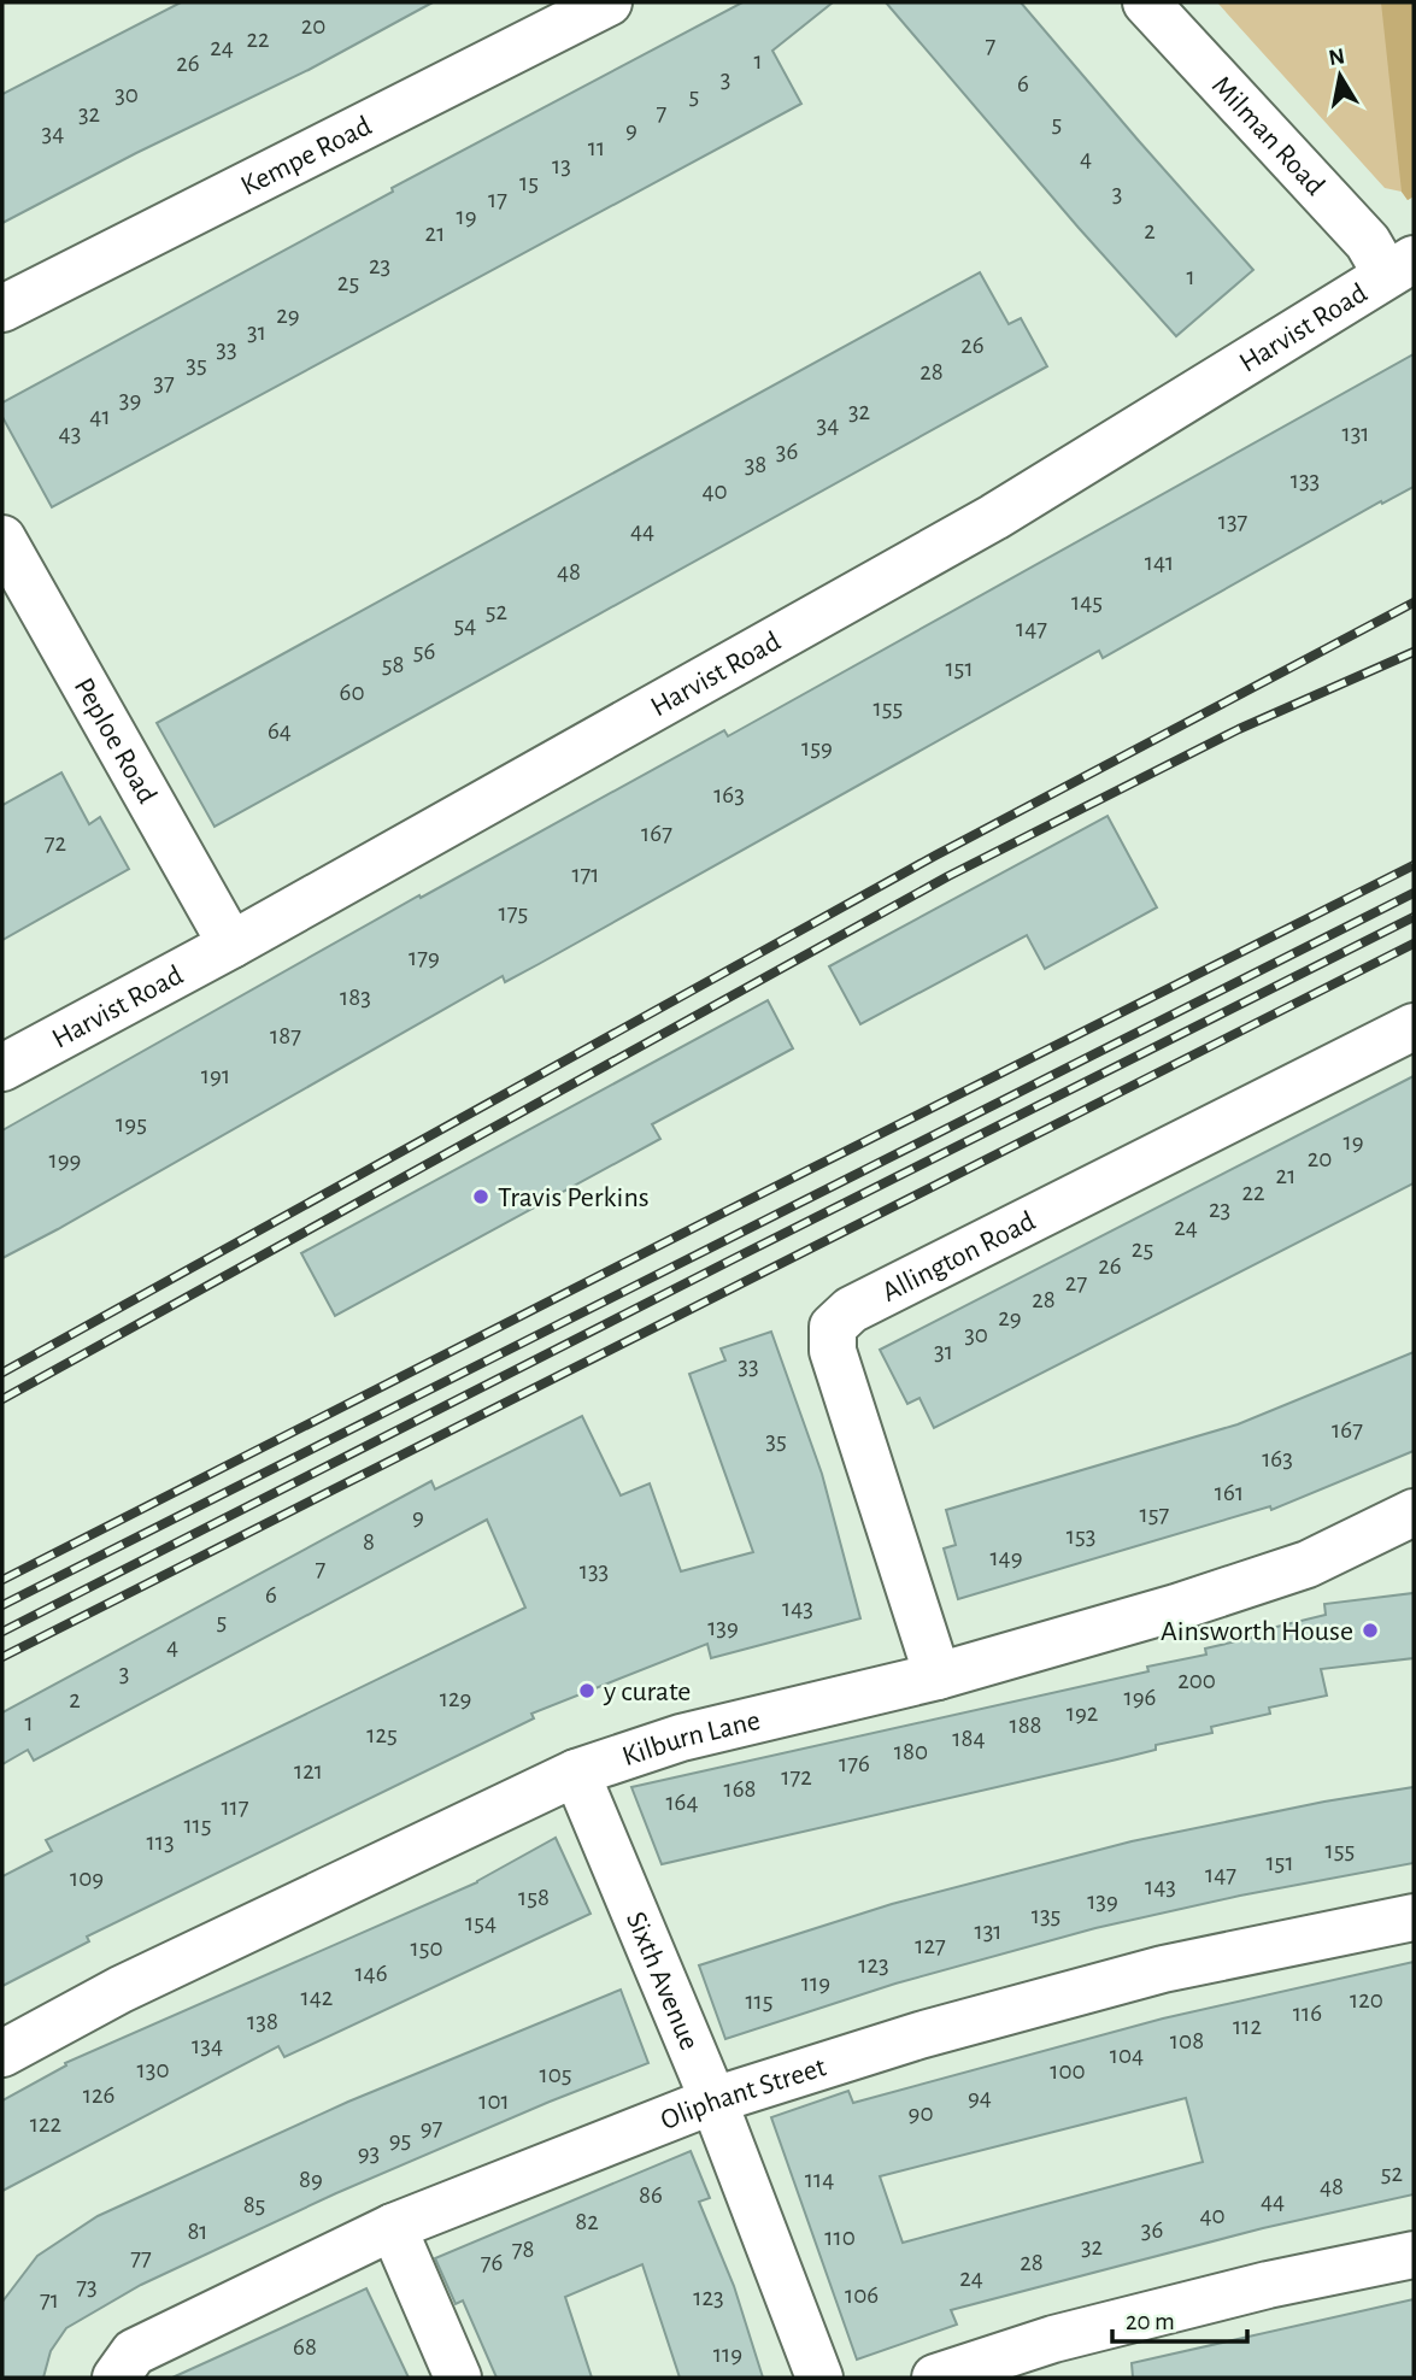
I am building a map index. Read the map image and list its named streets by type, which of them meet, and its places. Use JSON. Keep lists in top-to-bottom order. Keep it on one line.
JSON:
{"streets":{"street":["Milman Road","Kempe Road","Harvist Road","Peploe Road","Allington Road","Kilburn Lane","Sixth Avenue","Oliphant Street"]},"crossings":[["Milman Road","Harvist Road"],["Harvist Road","Peploe Road"],["Allington Road","Kilburn Lane"],["Kilburn Lane","Sixth Avenue"],["Sixth Avenue","Oliphant Street"]],"places":["Travis Perkins","Ainsworth House","y curate"],"house_numbers":["20","22","7","24","1","26","3","6","30","5","7","32","5","9","34","11","4","13","15","3","17","19","2","21","23","1","25","29","31","26","33","35","28","37","39","32","41","34","43","131","36","38","133","40","137","44","141","48","145","52","54","147","56","58","151","60","155","64","159","163","167","72","171","175","179","183","187","191","195","19","20","199","21","22","23","24","25","26","27","28","29","30","31","33","167","35","163","161","157","9","153","8","149","7","133","6","143","5","139","4","3","200","196","129","2","192","1","188","125","184","180","176","121","172","168","164","117","115","113","155","151","147","109","143","158","139","135","154","131","127","150","123","146","119","142","120","115","116","138","112","108","134","104","130","100","105","126","94","101","90","122","97","95","93","52","89","114","48","86","44","85","40","82","36","81","110","32","78","77","76","28","24","73","106","123","71","68","119"],"scale_bar":"20 m","north":"top"}
